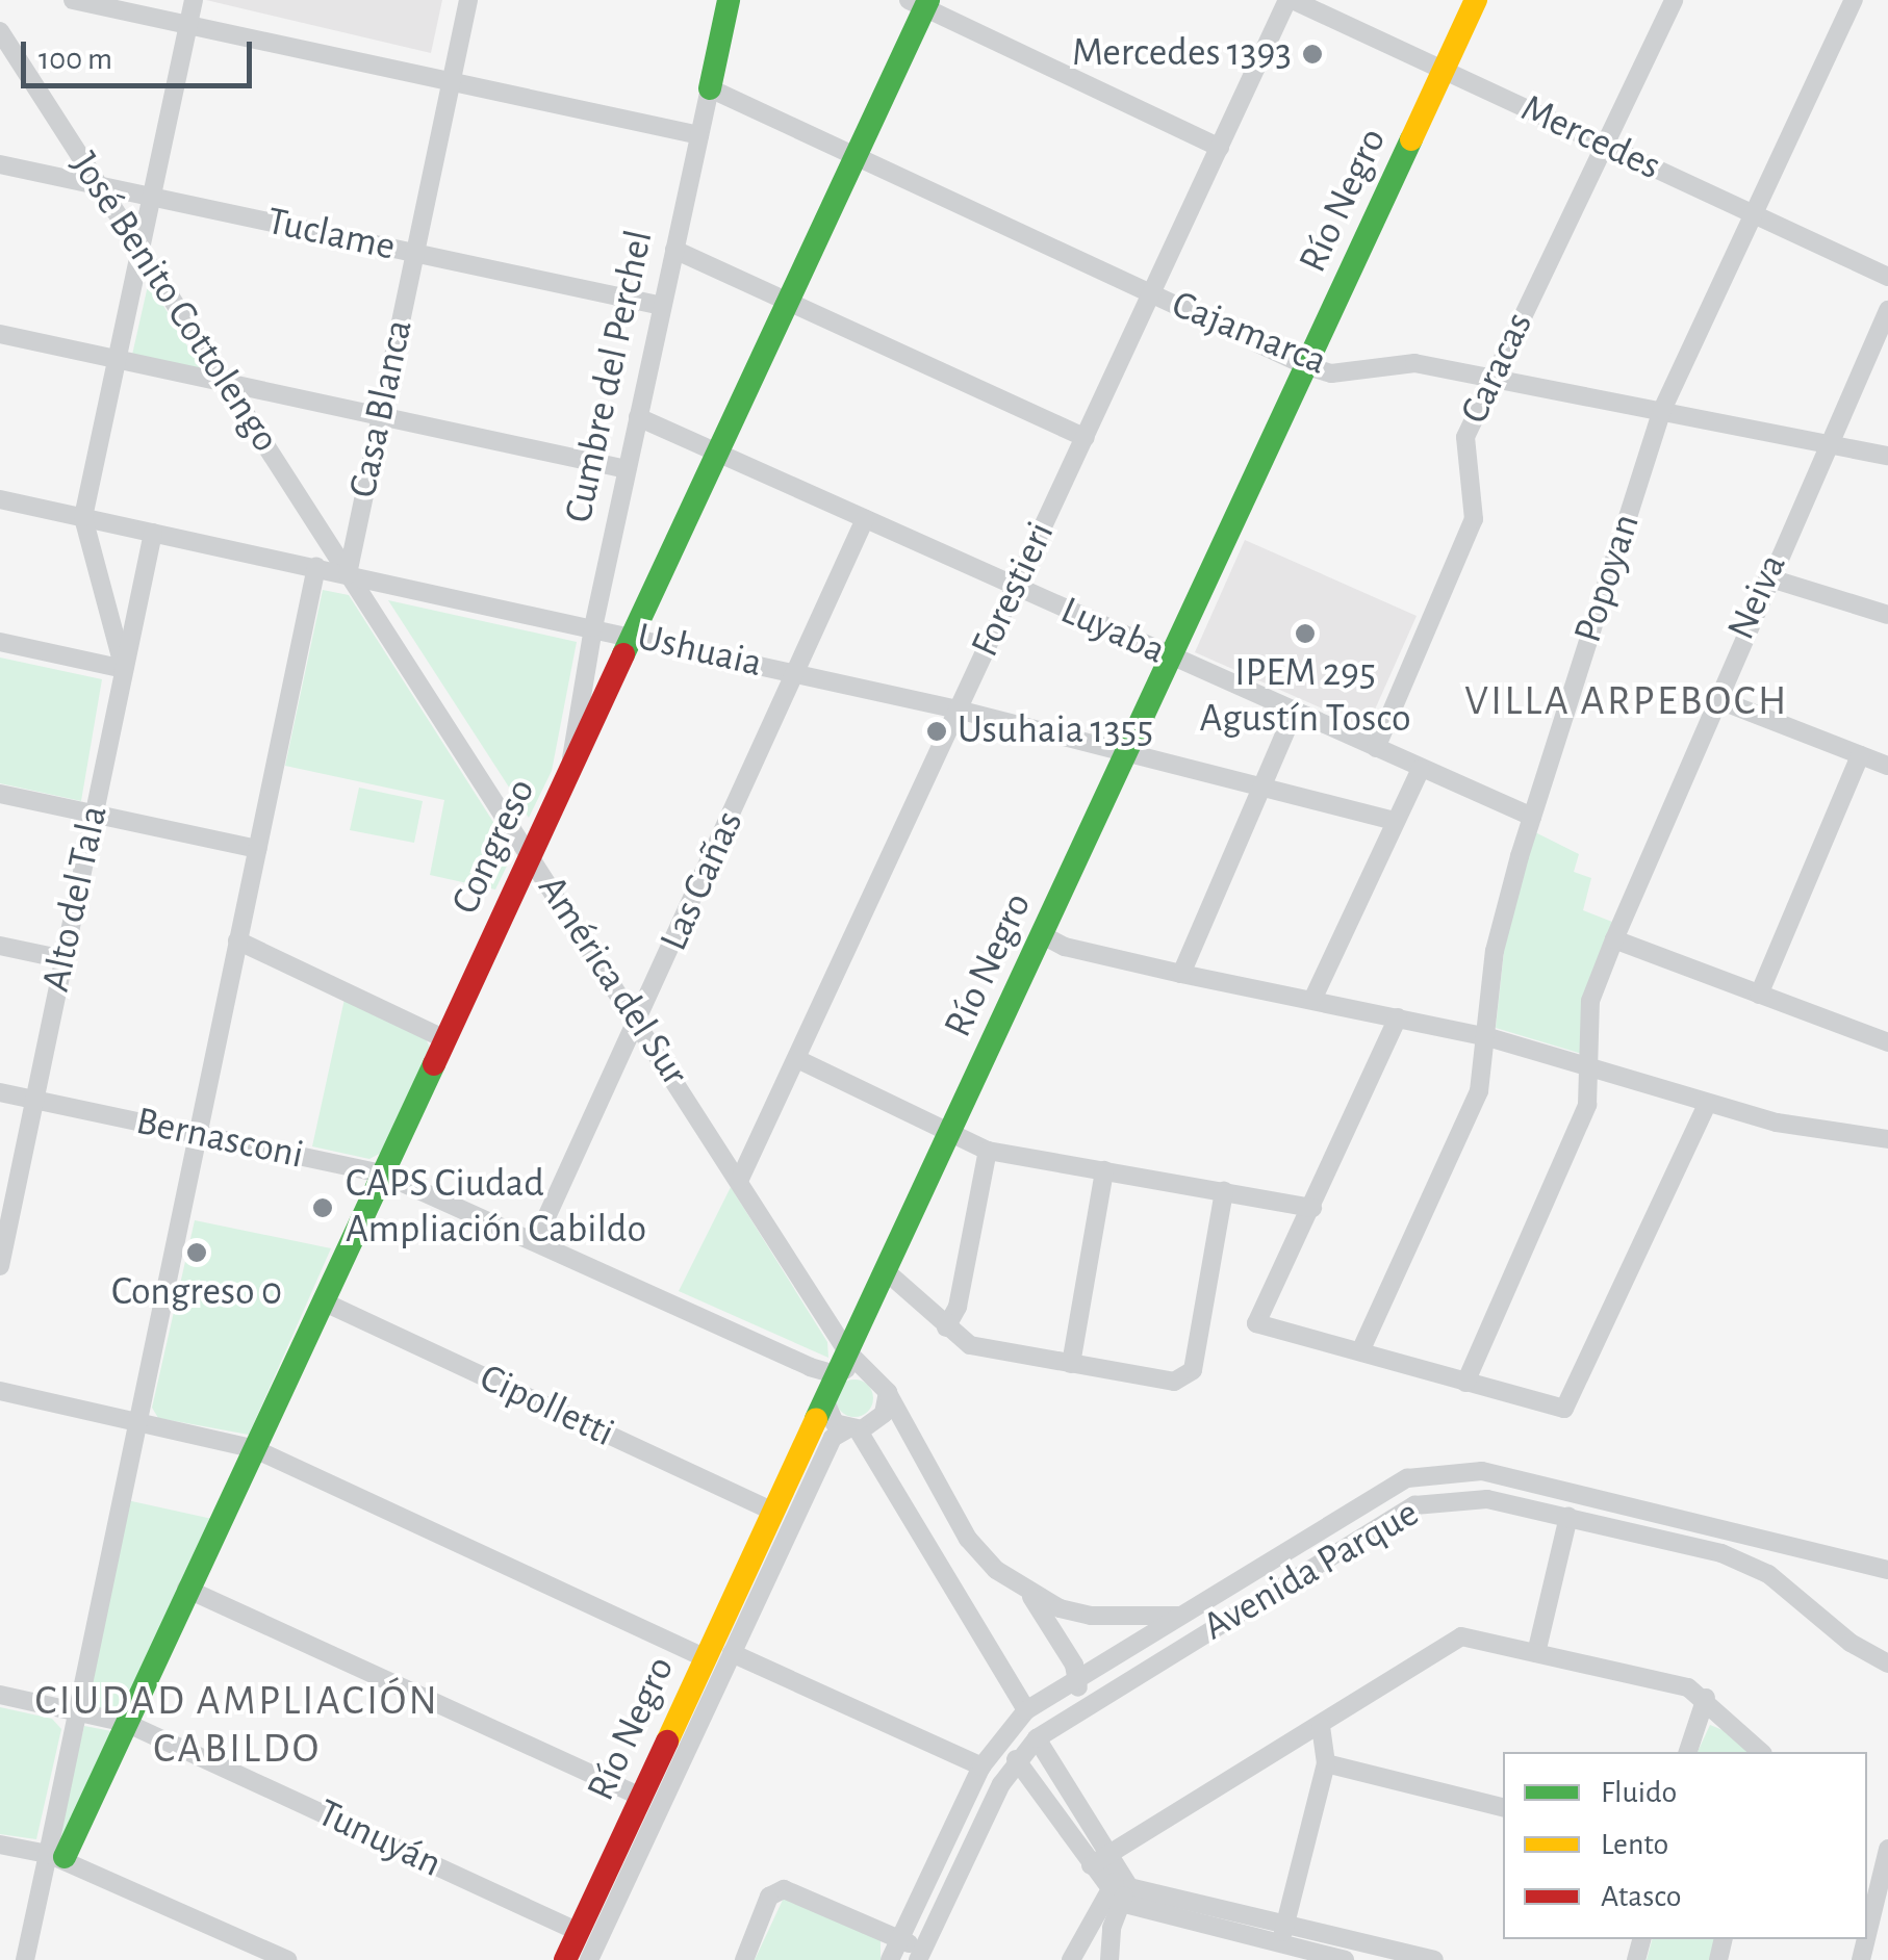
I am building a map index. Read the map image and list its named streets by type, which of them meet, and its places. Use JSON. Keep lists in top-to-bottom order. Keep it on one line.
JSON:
{"streets":{"street":["Mercedes","Río Negro","Tuclame","José Benito Cottolengo","Cajamarca","Caracas","Cumbre del Perchel","Casa Blanca","Popoyan","Forestieri","Neiva","Luyaba","Ushuaia","Congreso","Las Cañas","Alto del Tala","América del Sur","Bernasconi","Cipolletti","Avenida Parque","Tunuyán"]},"crossings":[["Mercedes","Río Negro"],["Mercedes","Caracas"],["Mercedes","Popoyan"],["Mercedes","Forestieri"],["Río Negro","Cajamarca"],["Río Negro","Luyaba"],["Río Negro","Ushuaia"],["Río Negro","América del Sur"],["Río Negro","Bernasconi"],["Río Negro","Cipolletti"],["Río Negro","Tunuyán"],["Tuclame","José Benito Cottolengo"],["Tuclame","Cumbre del Perchel"],["Tuclame","Casa Blanca"],["José Benito Cottolengo","Casa Blanca"],["José Benito Cottolengo","Ushuaia"],["José Benito Cottolengo","América del Sur"],["Cajamarca","Caracas"],["Cajamarca","Cumbre del Perchel"],["Cajamarca","Popoyan"],["Cajamarca","Forestieri"],["Cajamarca","Neiva"],["Cajamarca","Congreso"],["Caracas","Luyaba"],["Cumbre del Perchel","Luyaba"],["Cumbre del Perchel","Ushuaia"],["Cumbre del Perchel","Congreso"],["Casa Blanca","Ushuaia"],["Casa Blanca","América del Sur"],["Popoyan","Luyaba"],["Forestieri","Luyaba"],["Forestieri","Ushuaia"],["Forestieri","América del Sur"],["Luyaba","Congreso"],["Luyaba","Las Cañas"],["Ushuaia","Congreso"],["Ushuaia","Las Cañas"],["Ushuaia","Alto del Tala"],["Ushuaia","América del Sur"],["Congreso","América del Sur"],["Congreso","Bernasconi"],["Congreso","Cipolletti"],["Congreso","Tunuyán"],["Las Cañas","América del Sur"],["Las Cañas","Bernasconi"],["Alto del Tala","Bernasconi"],["América del Sur","Bernasconi"]],"districts":["VILLA ARPEBOCH","CIUDAD AMPLIACIÓN CABILDO"],"places":["Mercedes 1393","IPEM 295 Agustín Tosco","Usuhaia 1355","CAPS Ciudad Ampliación Cabildo","Congreso 0"],"legend":["Fluido","Lento","Atasco"],"scale_bar":"100 m"}
